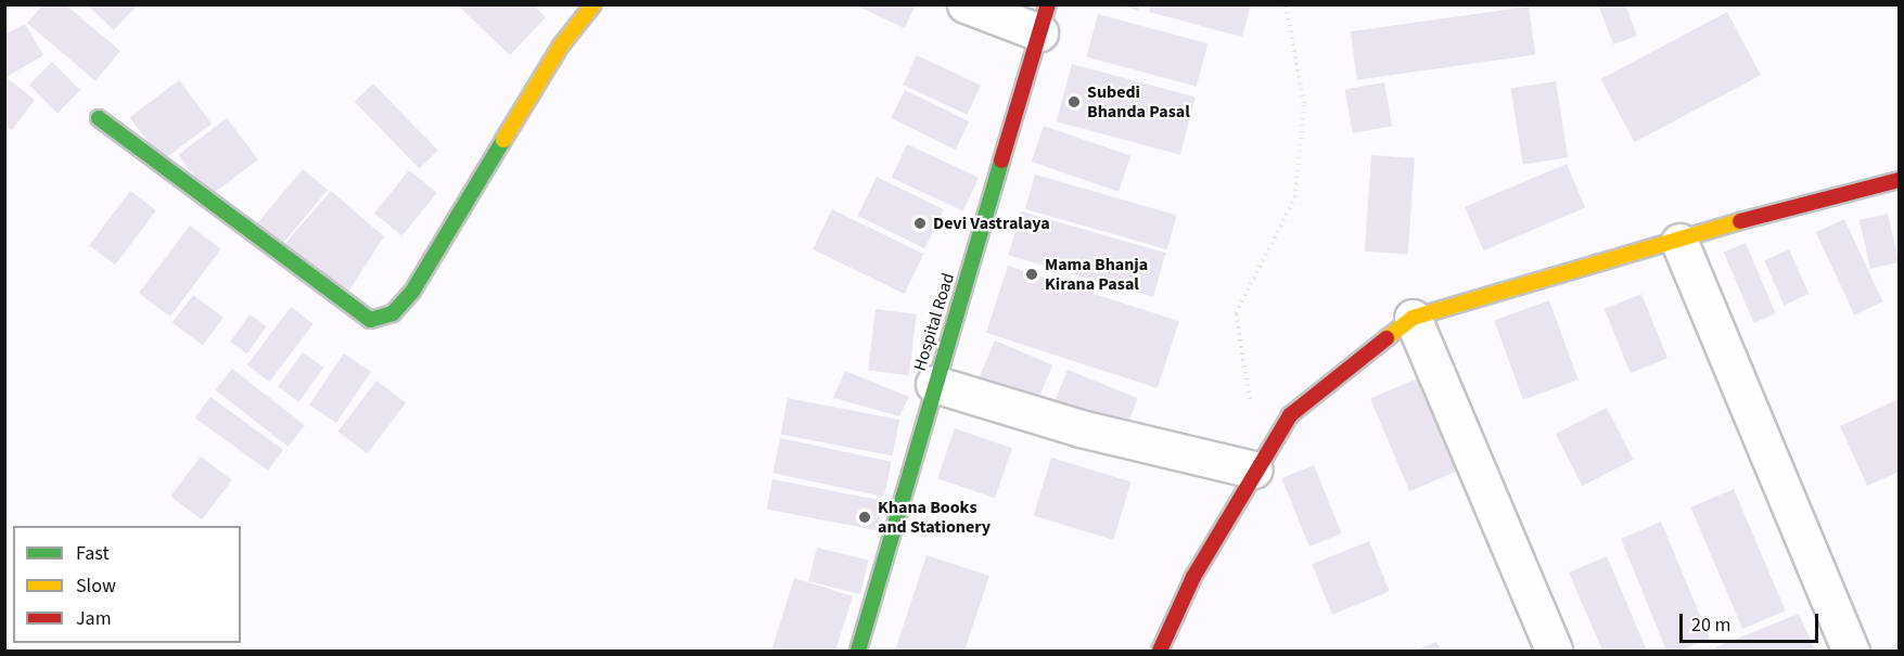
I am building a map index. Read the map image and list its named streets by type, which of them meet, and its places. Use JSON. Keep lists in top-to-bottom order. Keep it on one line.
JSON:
{"streets":{"street":["Hospital Road"]},"places":["Subedi Bhanda Pasal","Devi Vastralaya","Mama Bhanja Kirana Pasal","Khana Books and Stationery"],"legend":["Fast","Slow","Jam"],"scale_bar":"20 m"}
